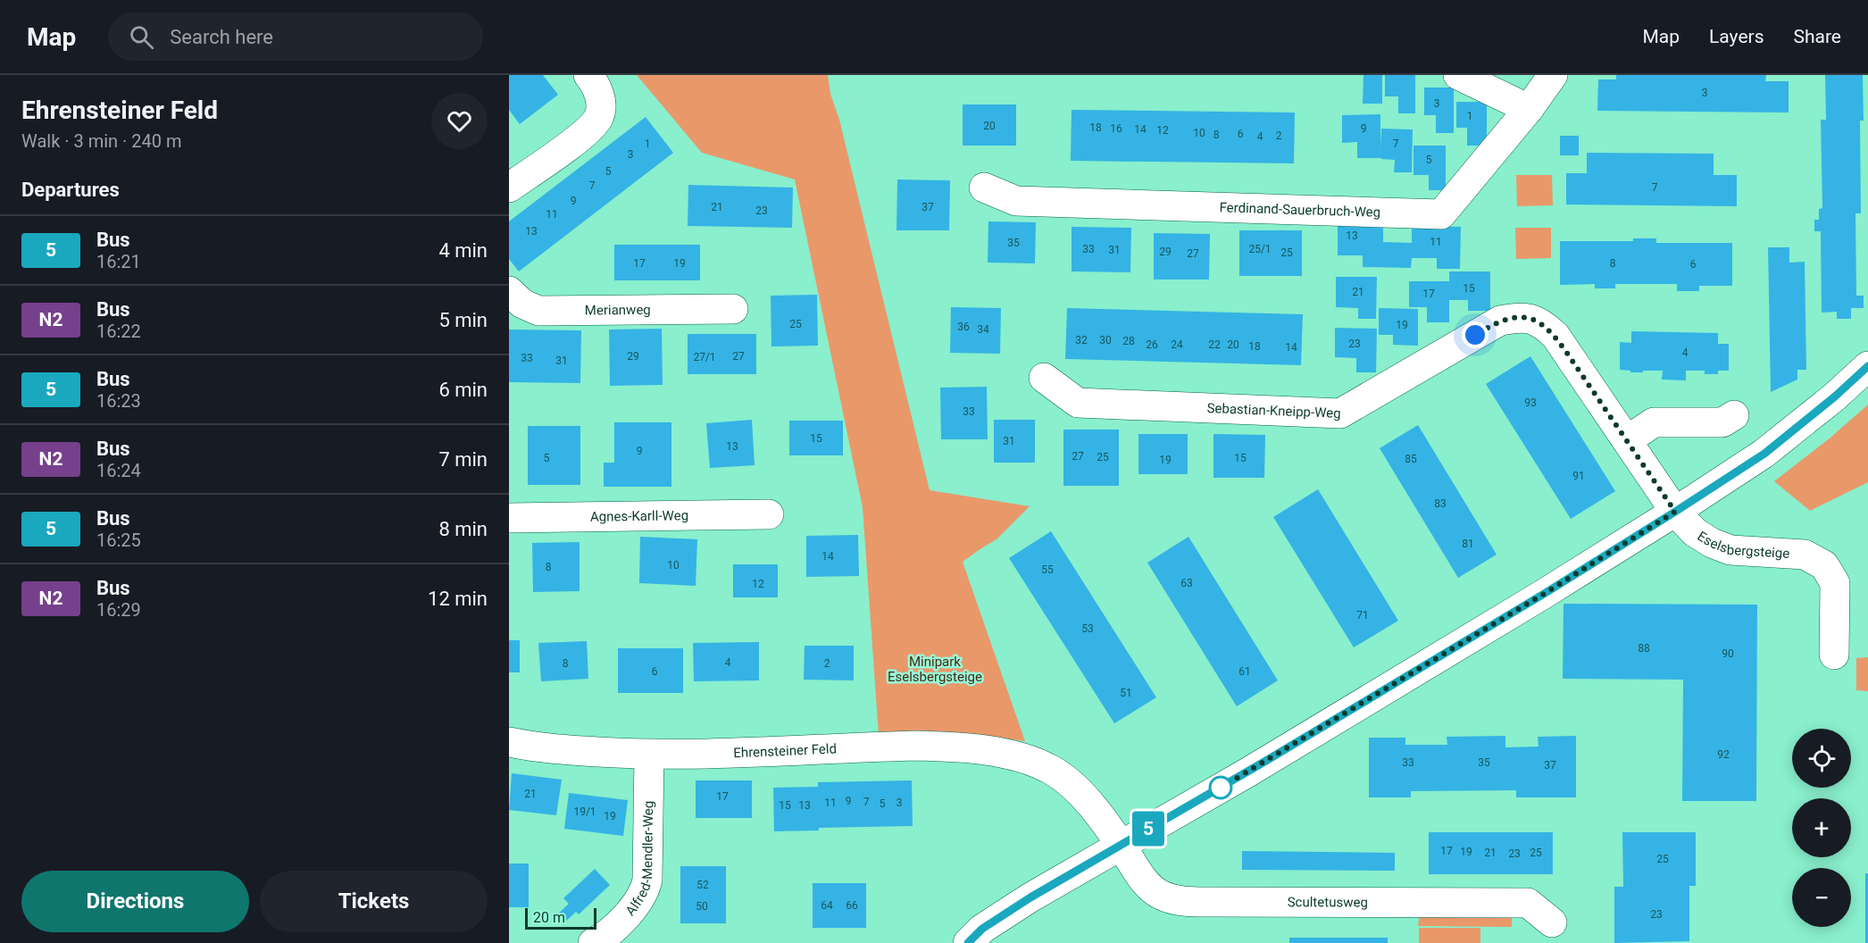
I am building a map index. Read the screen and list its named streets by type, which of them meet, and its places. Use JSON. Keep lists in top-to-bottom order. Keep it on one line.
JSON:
{"streets":{"street":["Ferdinand-Sauerbruch-Weg","Merianweg","Sebastian-Kneipp-Weg","Agnes-Karll-Weg","Eselsbergsteige","Ehrensteiner Feld","Alfred-Mendler-Weg","Scultetusweg"]},"crossings":[["Sebastian-Kneipp-Weg","Eselsbergsteige"],["Ehrensteiner Feld","Alfred-Mendler-Weg"],["Ehrensteiner Feld","Scultetusweg"]],"parks":["Minipark Eselsbergsteige"],"lines":["bus line 5"],"house_numbers":["3","3","1","20","18","16","9","14","12","10","6","8","2","4","1","7","3","5","5","7","7","9","21","37","23","11","13","13","11","35","33","25/1","31","29","25","27","17","19","8","6","15","21","17","25","19","36","34","32","30","28","23","26","24","22","20","18","14","4","29","27","27/1","33","31","93","33","15","31","13","9","27","25","5","15","85","19","91","83","81","14","10","8","55","63","12","71","53","88","90","4","8","2","6","61","51","92","33","35","37","21","17","9","7","11","3","5","15","13","19/1","19","17","19","21","25","23","25","52","64","66","50","23"],"scale_bar":"20 m","page":{"header":"Map","search":"Search here","nav":["Map","Layers","Share"],"heading":[["Ehrensteiner Feld","Walk · 3 min · 240 m"],"Departures"],"on_map":"5","list":[{"mark":"5","name":"Bus","note":"16:21","value":"4 min"},{"mark":"N2","name":"Bus","note":"16:22","value":"5 min"},{"mark":"5","name":"Bus","note":"16:23","value":"6 min"},{"mark":"N2","name":"Bus","note":"16:24","value":"7 min"},{"mark":"5","name":"Bus","note":"16:25","value":"8 min"},{"mark":"N2","name":"Bus","note":"16:29","value":"12 min"}],"map_buttons":["+","−"],"buttons":["Directions","Tickets"],"scale":"20 m"}}
